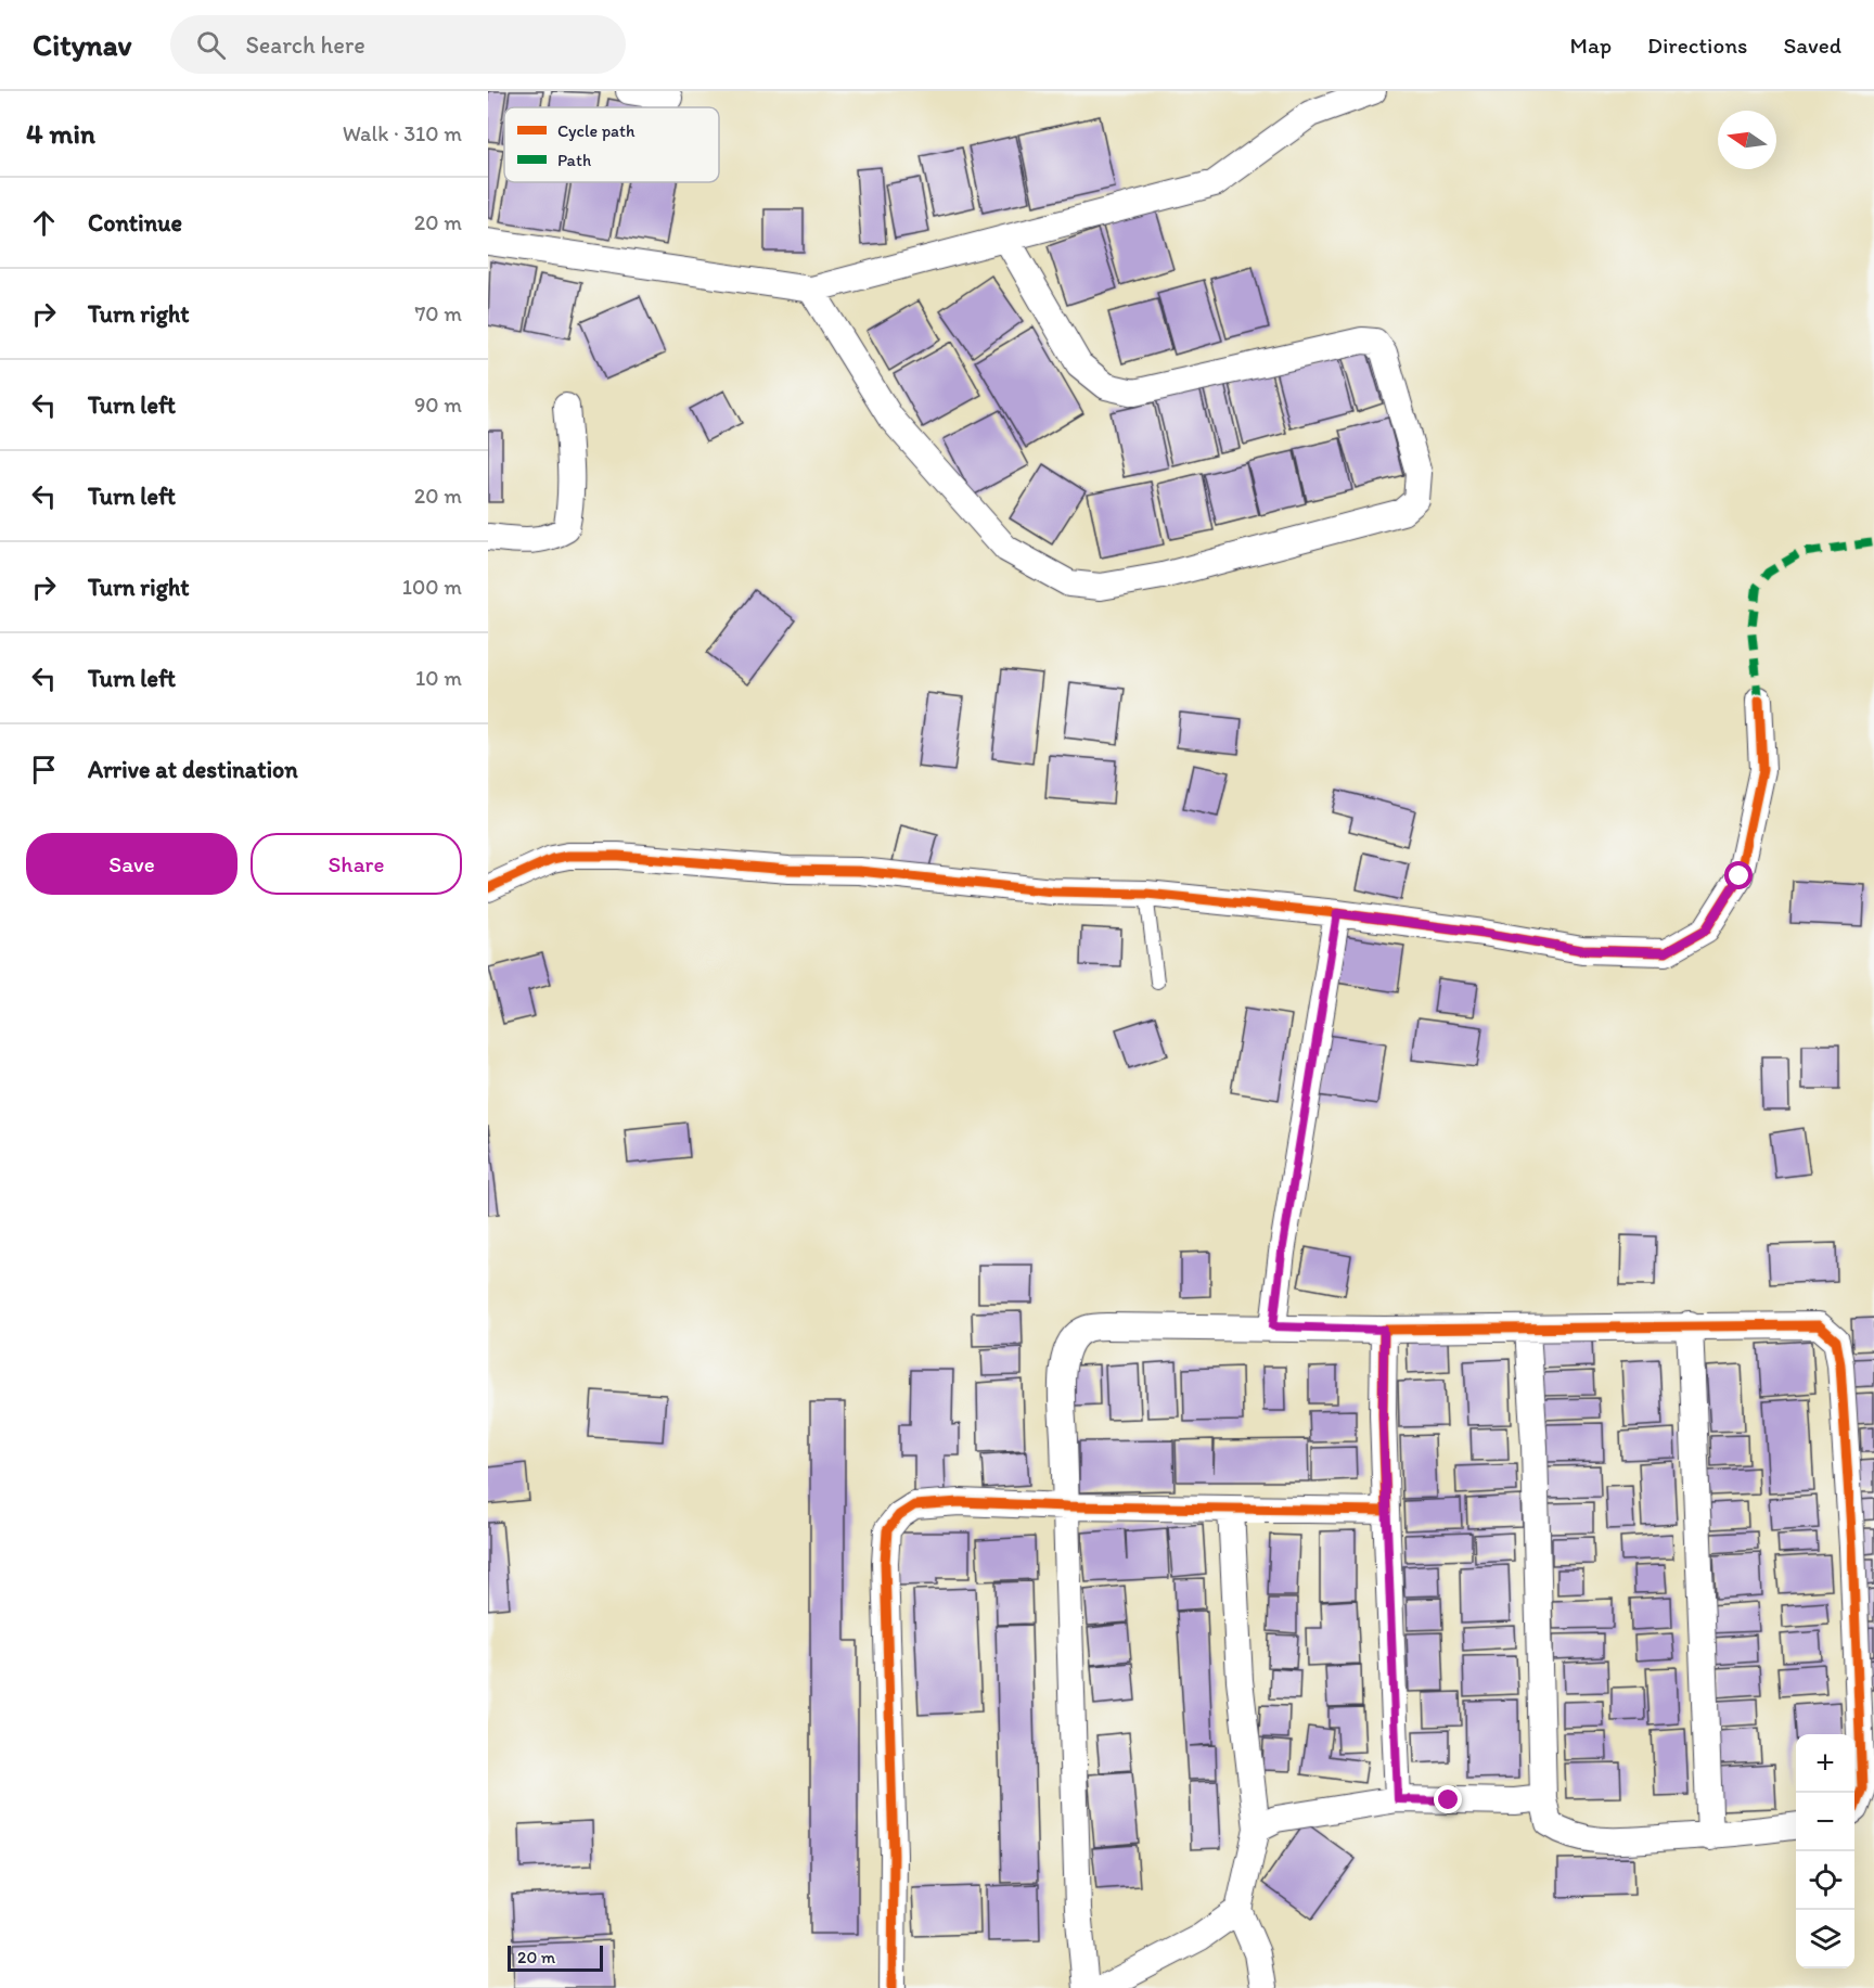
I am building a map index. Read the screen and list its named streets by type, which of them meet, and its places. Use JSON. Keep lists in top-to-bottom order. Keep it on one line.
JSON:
{"legend":["Cycle path","Path"],"scale_bar":"20 m","north":"left","page":{"header":"Citynav","search":"Search here","nav":["Map","Directions","Saved"],"heading":["4 min","Walk · 310 m"],"list":[["Continue","20 m"],["Turn right","70 m"],["Turn left","90 m"],["Turn left","20 m"],["Turn right","100 m"],["Turn left","10 m"],"Arrive at destination"],"buttons":["Save","Share"],"map_buttons":["+","−"],"scale":"20 m"}}
